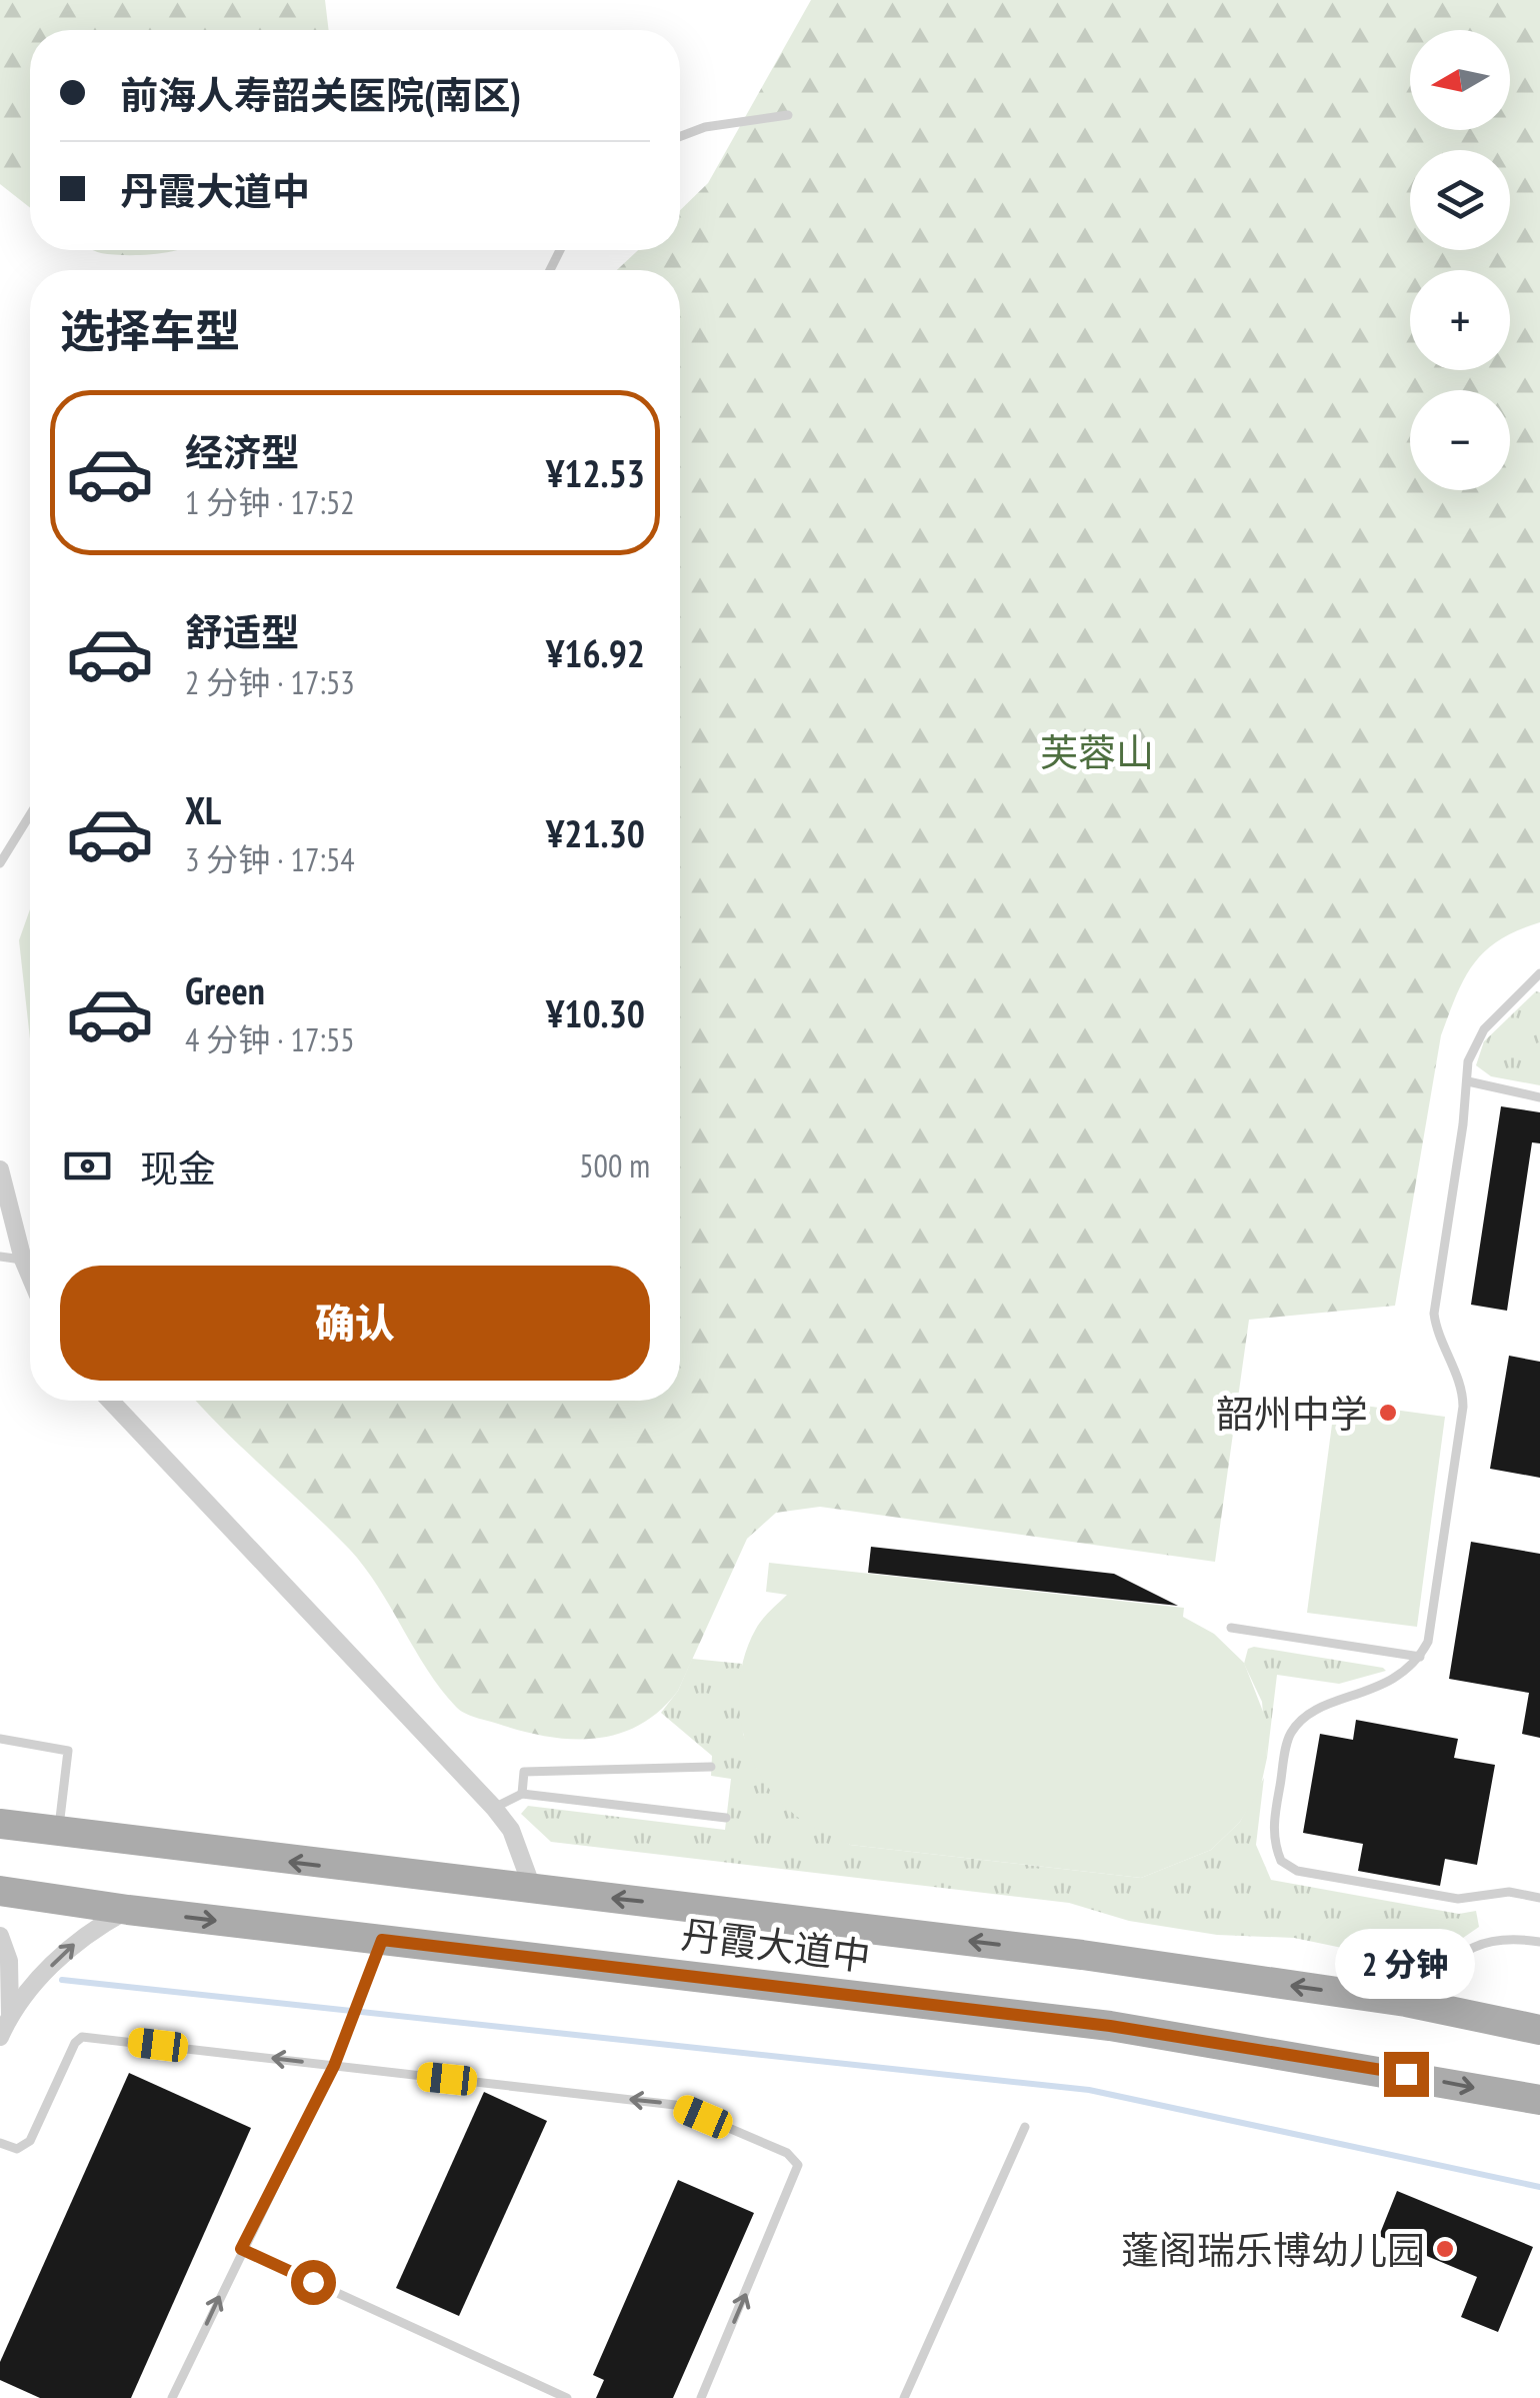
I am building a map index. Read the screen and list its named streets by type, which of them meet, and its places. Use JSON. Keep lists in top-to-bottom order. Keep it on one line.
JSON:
{"streets":{"main road":["丹霞大道中"]},"parks":["芙蓉山"],"places":["韶州中学","蓬阁瑞乐博幼儿园"],"north":"left","page":{"map_buttons":["+","−"],"banner":["前海人寿韶关医院(南区)","丹霞大道中"],"heading":"选择车型","list":[{"name":"经济型","note":"1 分钟 · 17:52","value":"¥12.53"},{"name":"舒适型","note":"2 分钟 · 17:53","value":"¥16.92"},{"name":"XL","note":"3 分钟 · 17:54","value":"¥21.30"},{"name":"Green","note":"4 分钟 · 17:55","value":"¥10.30"}],"pay":["现金","500 m"],"buttons":"确认","bubble":"2 分钟"}}
